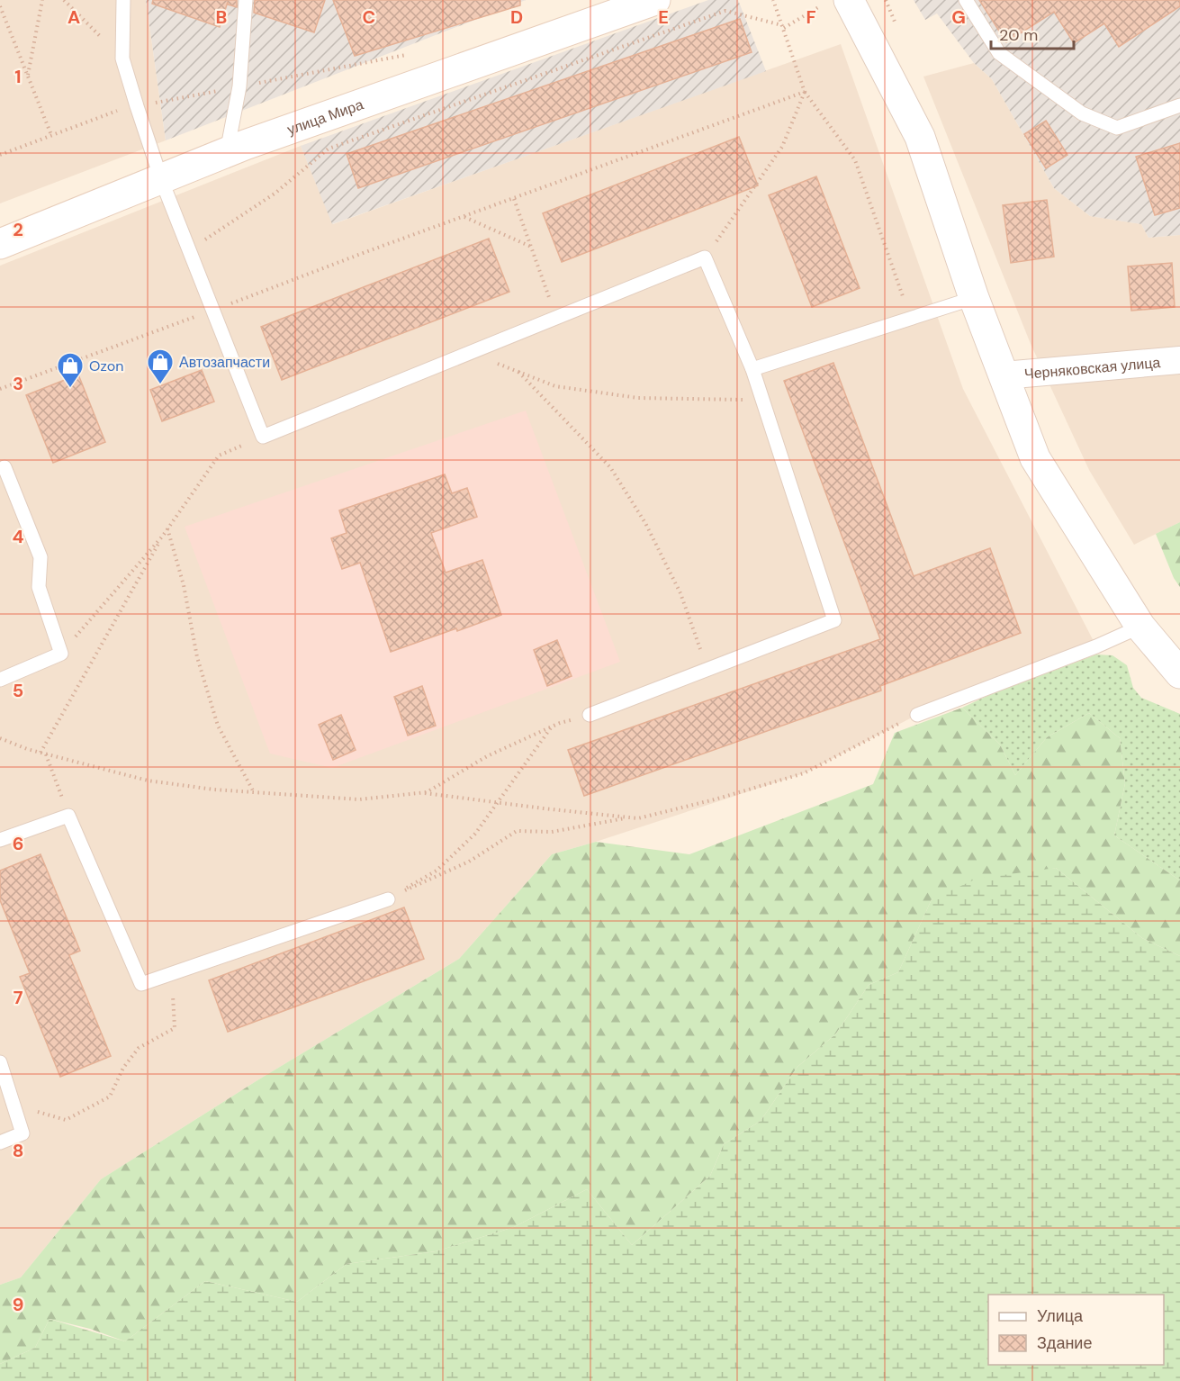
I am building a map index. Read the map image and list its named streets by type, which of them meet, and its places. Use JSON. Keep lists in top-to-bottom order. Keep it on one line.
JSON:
{"streets":{"street":["улица Мира","Черняковская улица"]},"places":{"shop":["Автозапчасти","Ozon"]},"legend":["Улица","Здание"],"scale_bar":"20 m","grid":{"columns":["A","B","C","D","E","F","G"],"rows":["1","2","3","4","5","6","7","8","9"]}}
